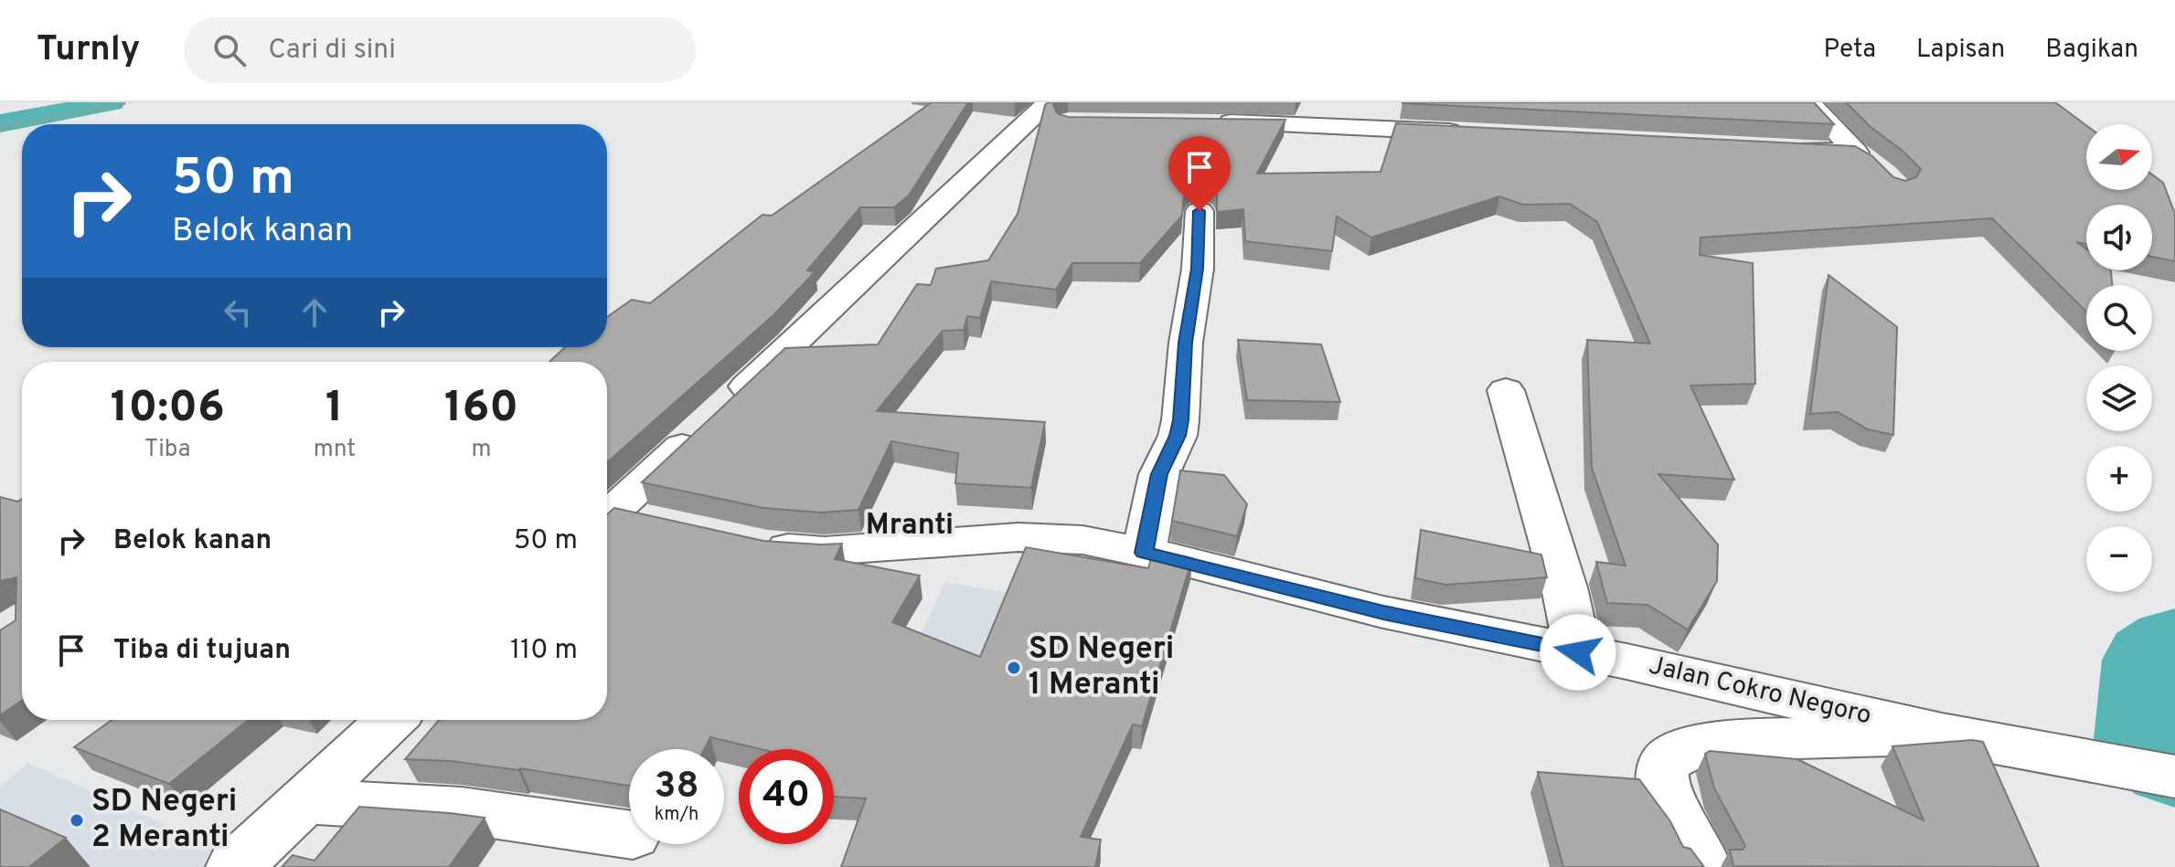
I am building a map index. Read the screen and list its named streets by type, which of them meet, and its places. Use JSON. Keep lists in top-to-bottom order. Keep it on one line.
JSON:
{"streets":{"street":["Jalan Cokro Negoro"]},"districts":["Mranti"],"places":["SD Negeri 1 Meranti","SD Negeri 2 Meranti"],"north":"right","page":{"header":"Turnly","search":"Cari di sini","nav":["Peta","Lapisan","Bagikan"],"map_buttons":["+","−"],"turn":["50 m","Belok kanan"],"eta":["10:06","Tiba","1","mnt","160","m"],"list":[{"name":"Belok kanan","value":"50 m"},{"name":"Tiba di tujuan","value":"110 m"}],"speed":"38 km/h","limit":"40"}}
